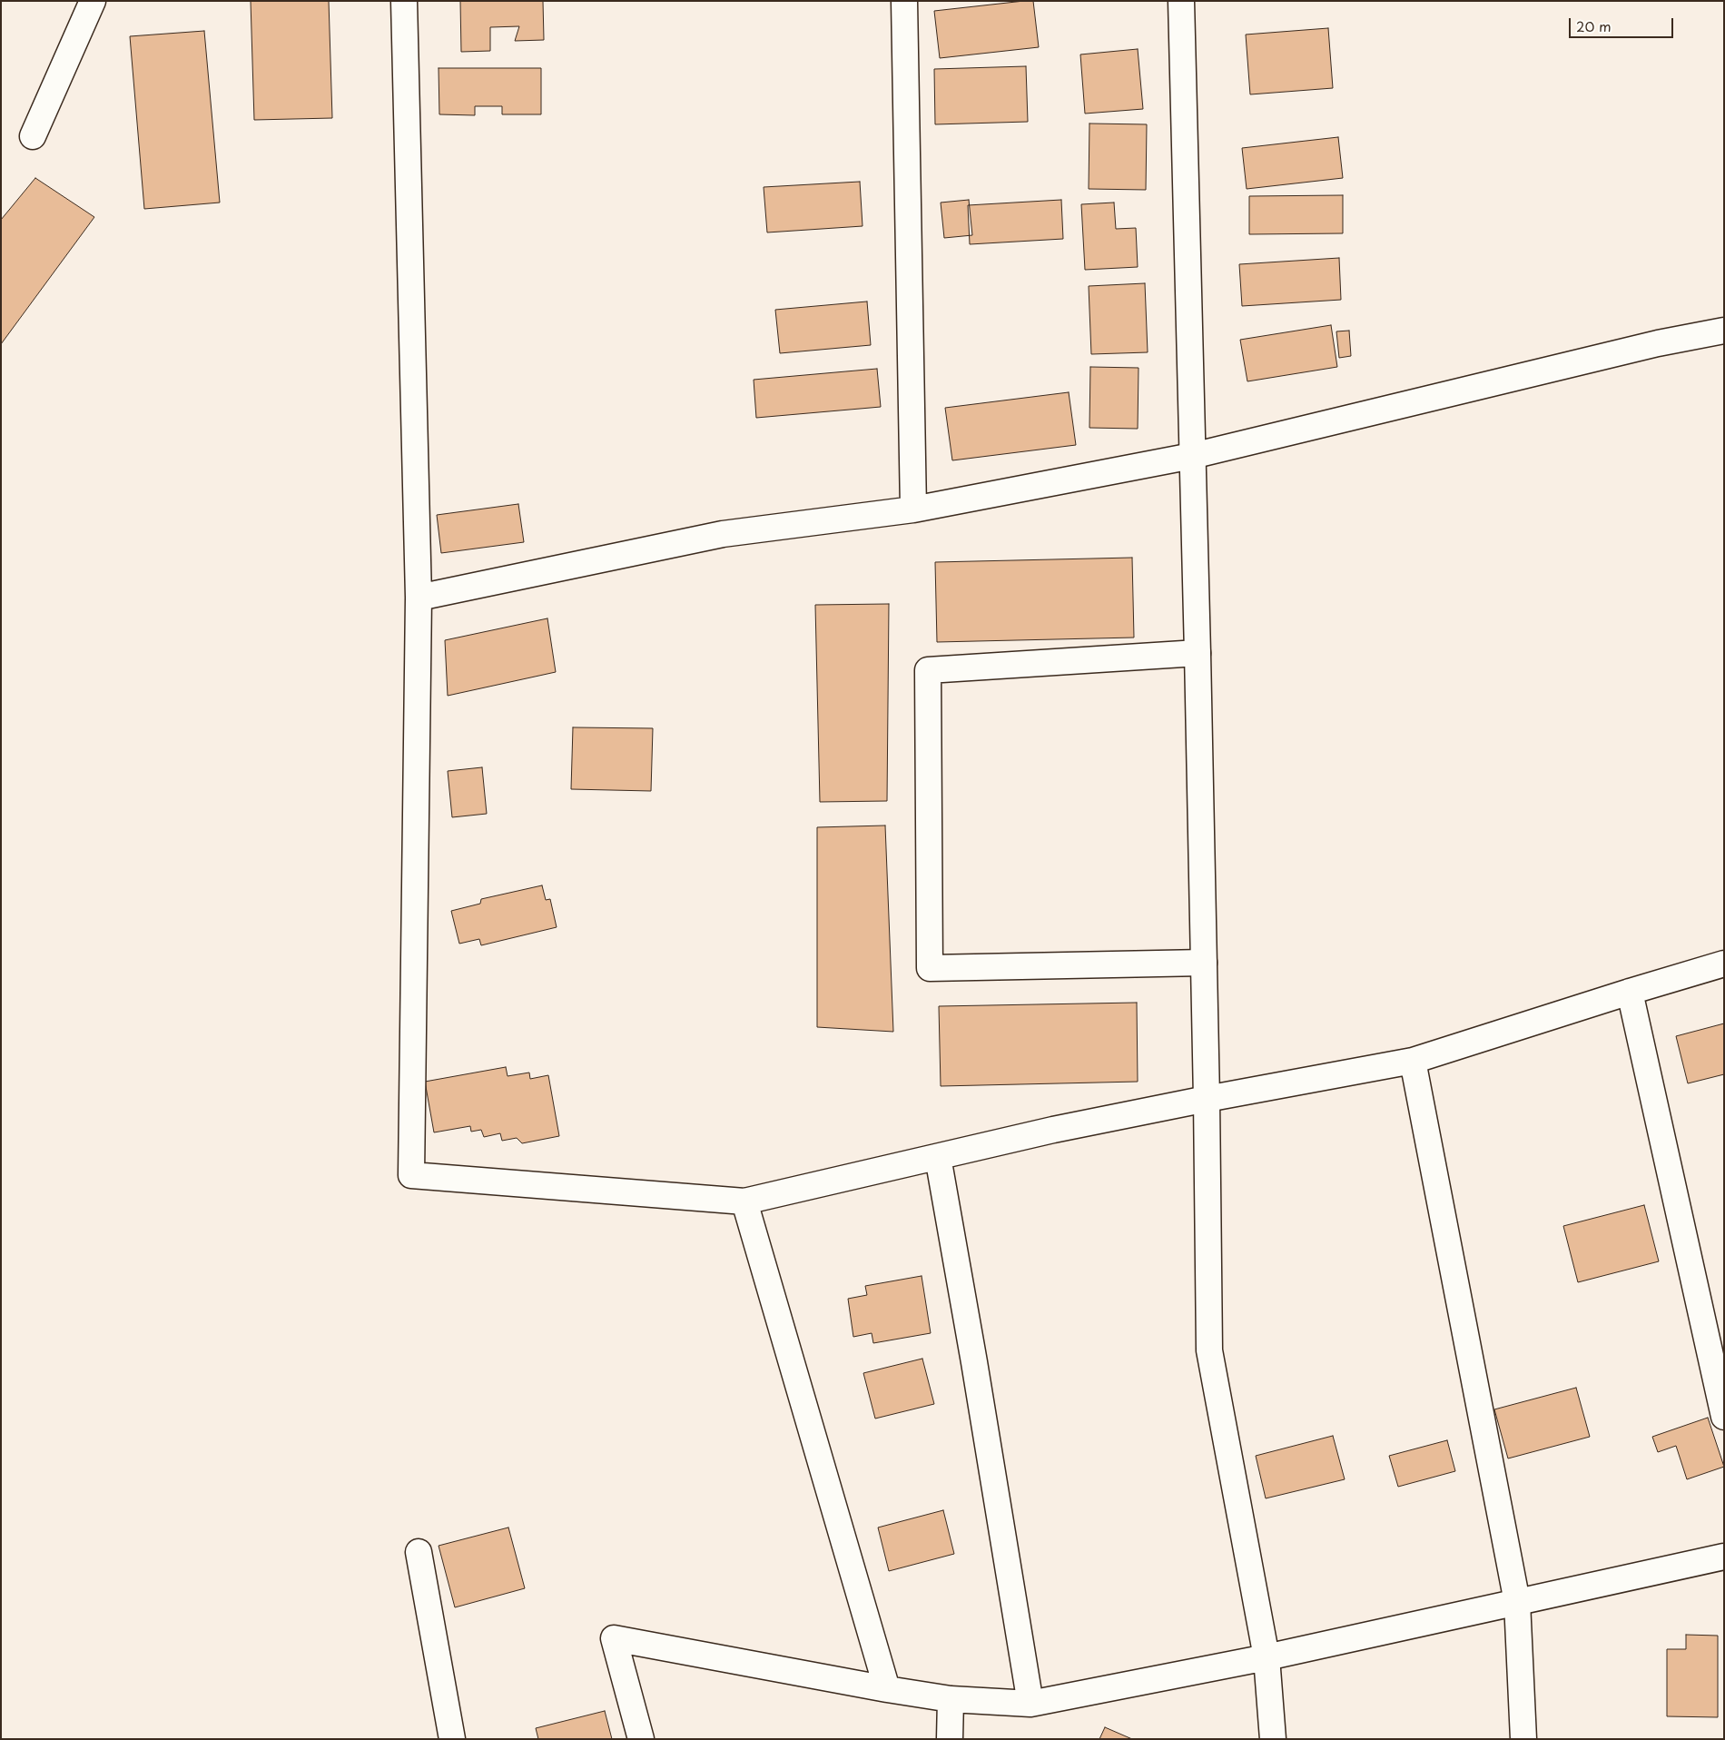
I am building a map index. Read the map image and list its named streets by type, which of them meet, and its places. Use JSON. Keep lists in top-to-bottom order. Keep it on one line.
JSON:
{"scale_bar":"20 m"}
